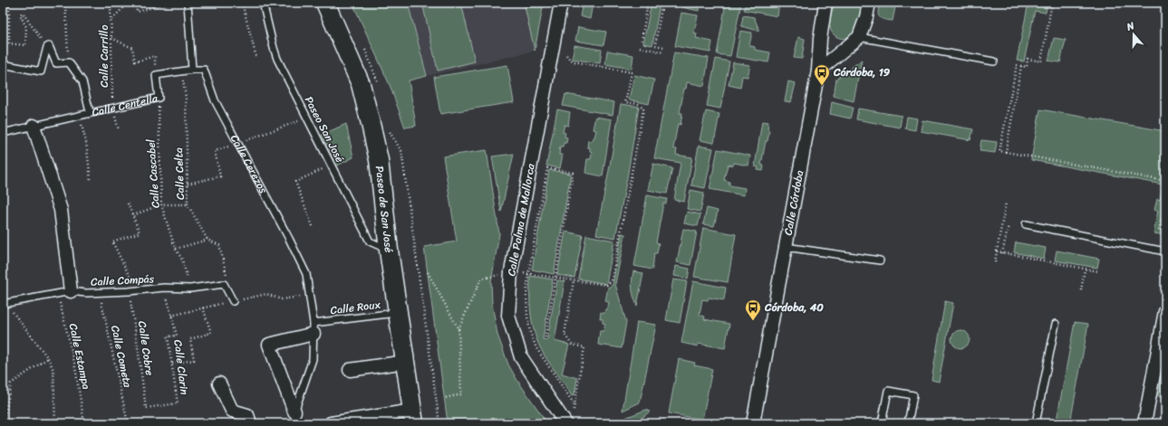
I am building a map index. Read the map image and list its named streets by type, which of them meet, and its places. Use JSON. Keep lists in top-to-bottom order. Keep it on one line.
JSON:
{"streets":{"street":["Calle Cerezos","Calle Córdoba","Paseo de San José","Calle Palma de Mallorca"],"lane":["Calle Centella","Paseo San José","Calle Compás","Calle Roux"],"path":["Calle Carrillo","Calle Cascabel","Calle Celta","Calle Cobre","Calle Estampa","Calle Cometa","Calle Clarin"]},"crossings":[["Calle Carrillo","Calle Centella"],["Calle Centella","Calle Cerezos"],["Calle Centella","Calle Cascabel"],["Calle Centella","Calle Celta"],["Paseo San José","Paseo de San José"],["Calle Cerezos","Calle Roux"],["Calle Cascabel","Calle Compás"],["Calle Celta","Calle Compás"],["Paseo de San José","Calle Roux"],["Calle Compás","Calle Cobre"],["Calle Compás","Calle Estampa"],["Calle Compás","Calle Cometa"],["Calle Compás","Calle Clarin"],["Calle Cobre","Calle Clarin"]],"places":{"bus stop":["Córdoba, 19","Córdoba, 40"]},"north":"top"}
